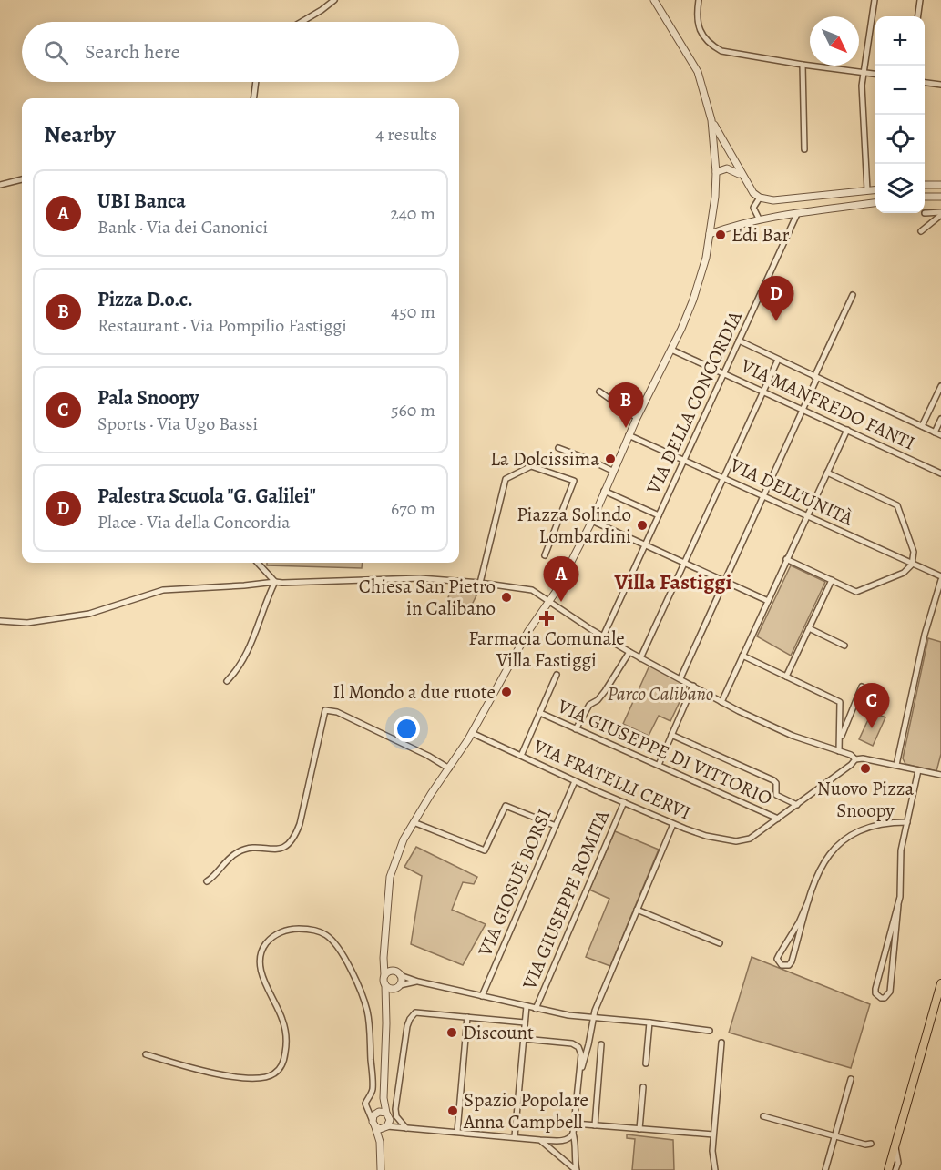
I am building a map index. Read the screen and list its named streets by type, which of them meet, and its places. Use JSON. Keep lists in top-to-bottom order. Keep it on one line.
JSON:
{"streets":{"street":["VIA DELLA CONCORDIA","VIA MANFREDO FANTI","VIA DELL'UNITÀ","VIA GIUSEPPE DI VITTORIO","VIA FRATELLI CERVI","VIA GIOSUÈ BORSI","VIA GIUSEPPE ROMITA"]},"crossings":[["VIA DELLA CONCORDIA","VIA MANFREDO FANTI"],["VIA DELLA CONCORDIA","VIA DELL'UNITÀ"],["VIA GIUSEPPE DI VITTORIO","VIA FRATELLI CERVI"],["VIA FRATELLI CERVI","VIA GIOSUÈ BORSI"],["VIA FRATELLI CERVI","VIA GIUSEPPE ROMITA"]],"districts":["Villa Fastiggi"],"parks":["Parco Calibano"],"places":{"other":["Edi Bar","La Dolcissima","Piazza Solindo Lombardini","Chiesa San Pietro in Calibano","Il Mondo a due ruote","Nuovo Pizza Snoopy","Discount","Spazio Popolare Anna Campbell"],"health":["Farmacia Comunale Villa Fastiggi"]},"north":"bottom right","page":{"map_buttons":["+","−"],"search":"Search here","heading":["Nearby","4 results"],"list":[{"mark":"A","name":"UBI Banca","note":"Bank · Via dei Canonici","value":"240 m"},{"mark":"B","name":"Pizza D.o.c.","note":"Restaurant · Via Pompilio Fastiggi","value":"450 m"},{"mark":"C","name":"Pala Snoopy","note":"Sports · Via Ugo Bassi","value":"560 m"},{"mark":"D","name":"Palestra Scuola \"G. Galilei\"","note":"Place · Via della Concordia","value":"670 m"}],"pins":["D","B","A","C"]}}
